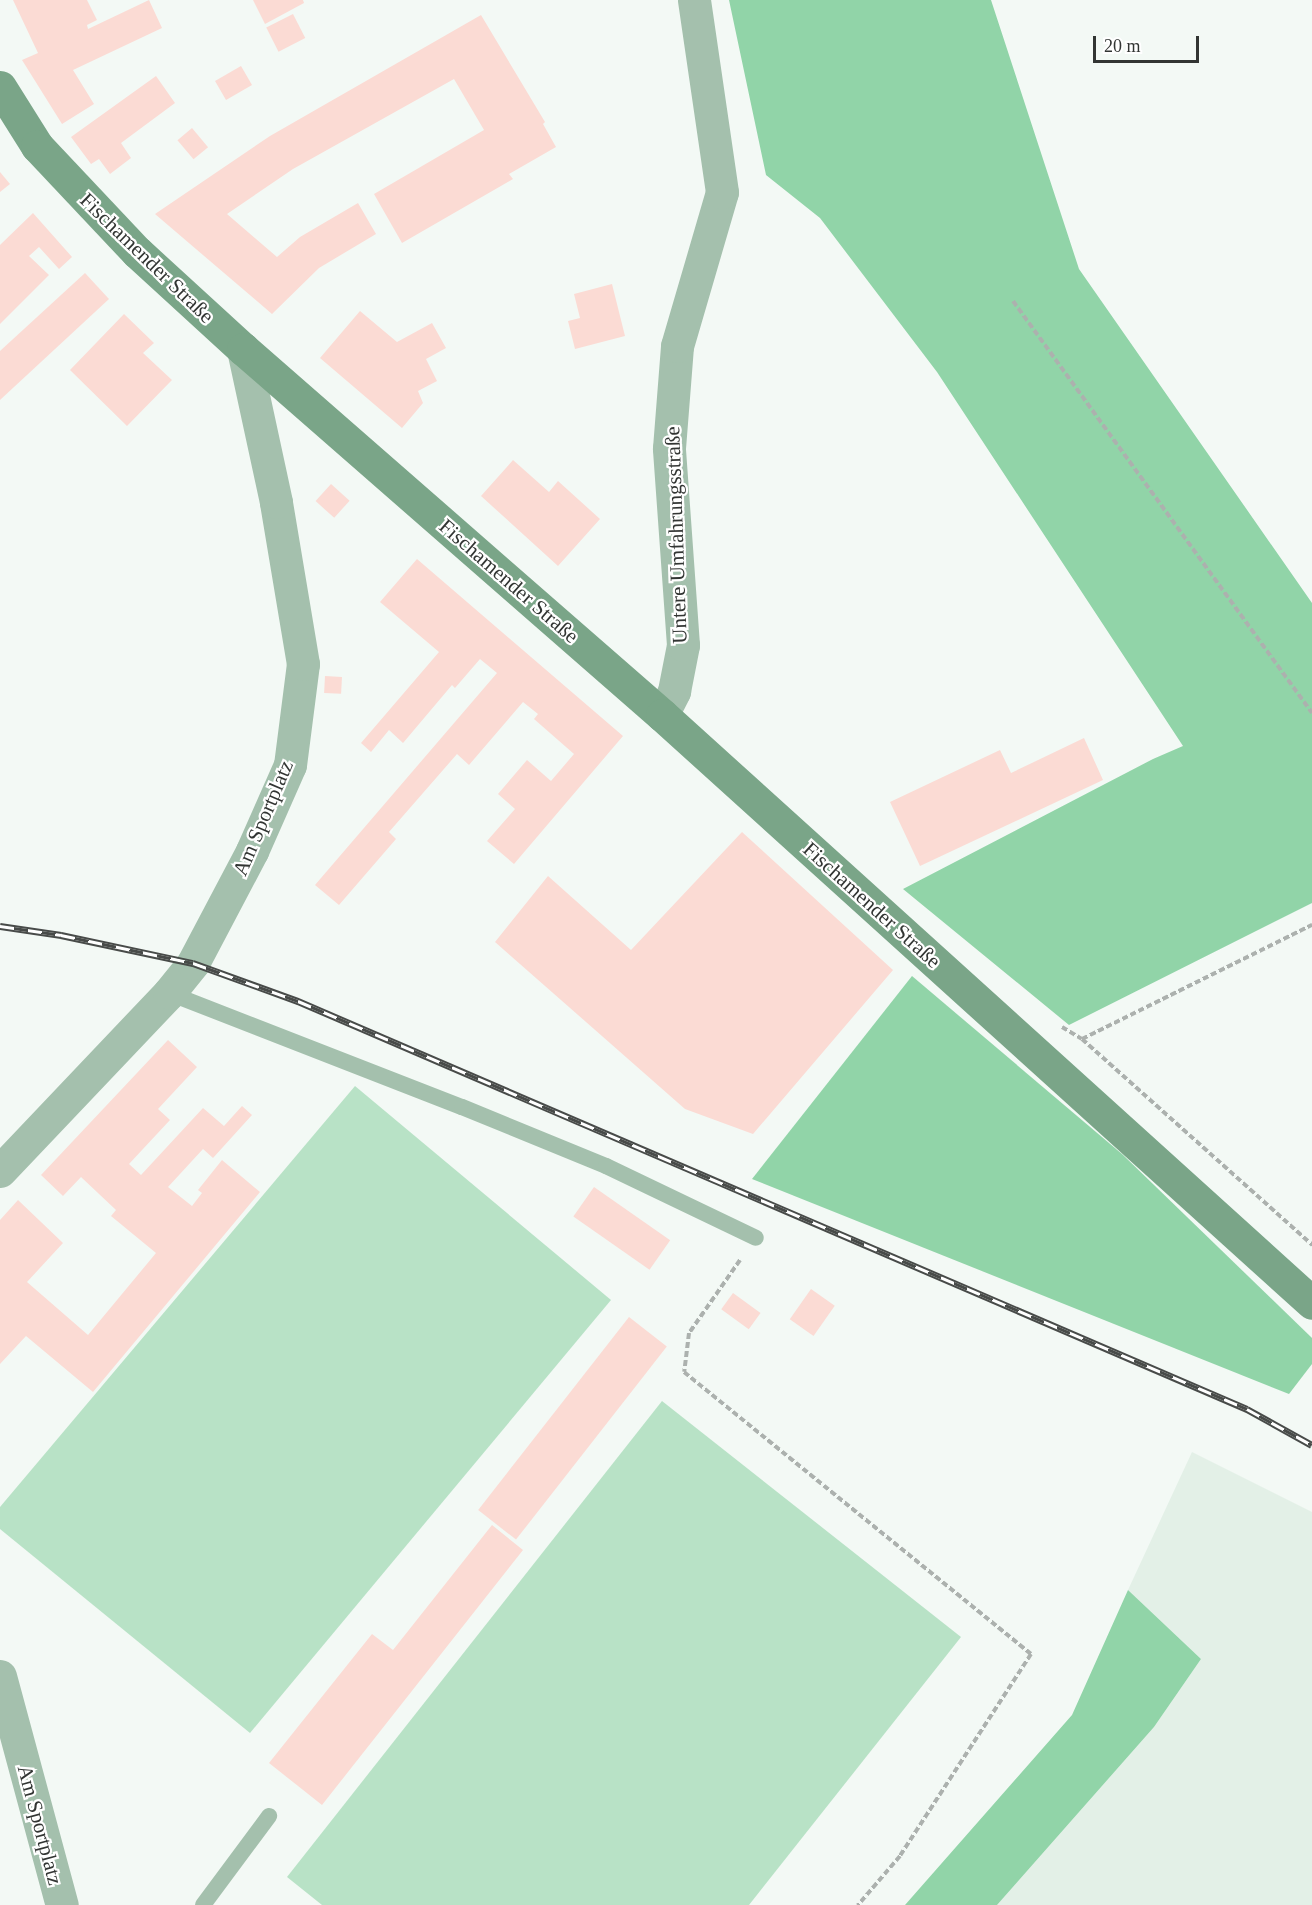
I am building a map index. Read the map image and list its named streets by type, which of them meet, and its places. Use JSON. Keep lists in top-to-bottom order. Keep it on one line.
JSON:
{"streets":{"main road":["Fischamender Straße"],"street":["Untere Umfahrungsstraße","Am Sportplatz"]},"crossings":[["Fischamender Straße","Untere Umfahrungsstraße"],["Fischamender Straße","Am Sportplatz"]],"scale_bar":"20 m"}
